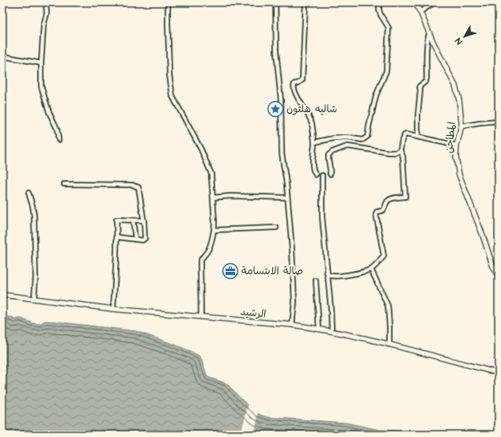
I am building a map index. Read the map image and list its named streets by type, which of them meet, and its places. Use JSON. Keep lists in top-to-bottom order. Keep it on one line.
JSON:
{"streets":{"main road":["المطاحن","الرشيد"]},"places":{"place":["شاليه هلتون"],"office":["صالة الابتسامة"]},"north":"bottom left"}
